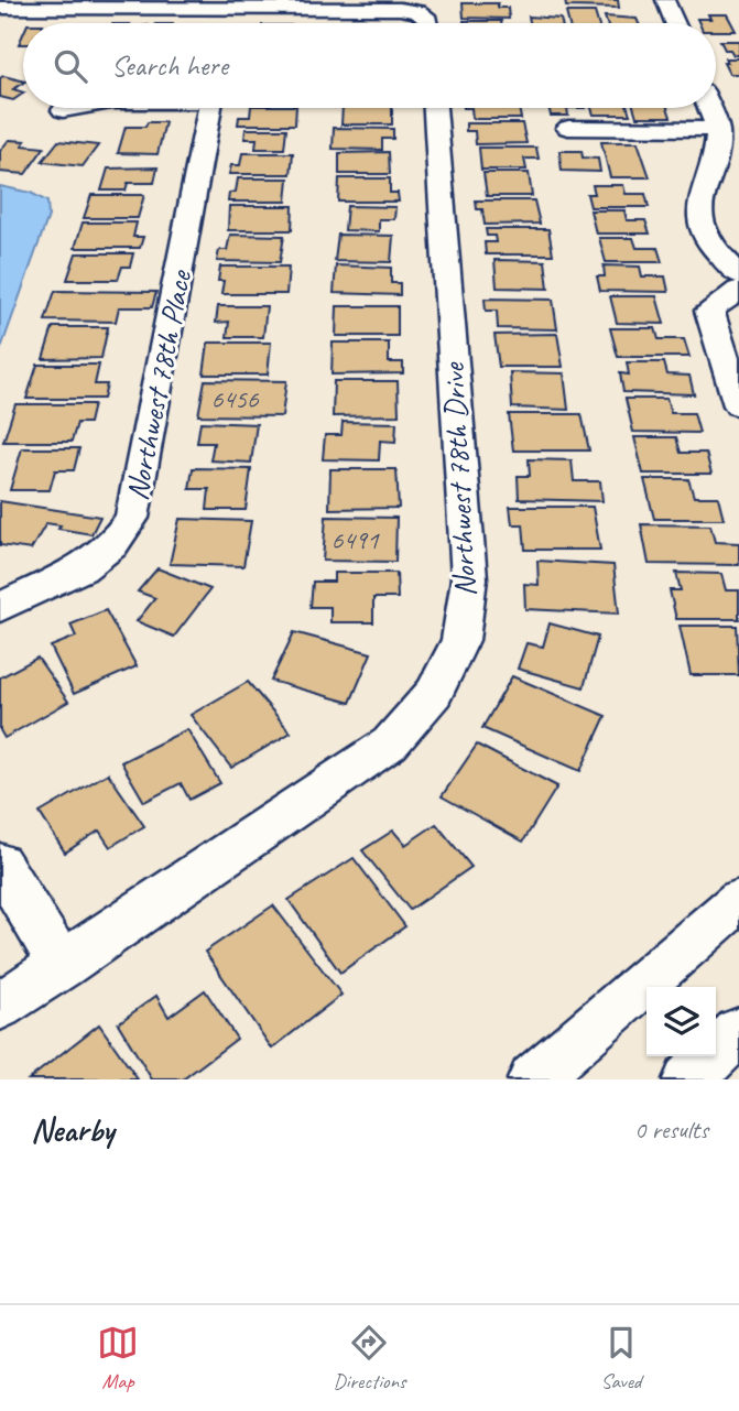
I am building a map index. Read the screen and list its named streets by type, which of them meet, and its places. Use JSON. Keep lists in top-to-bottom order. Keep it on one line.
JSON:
{"streets":{"street":["Northwest 78th Place","Northwest 78th Drive"]},"house_numbers":["6456","6491"],"page":{"search":"Search here","heading":["Nearby","0 results"],"nav":["Map","Directions","Saved"]}}
